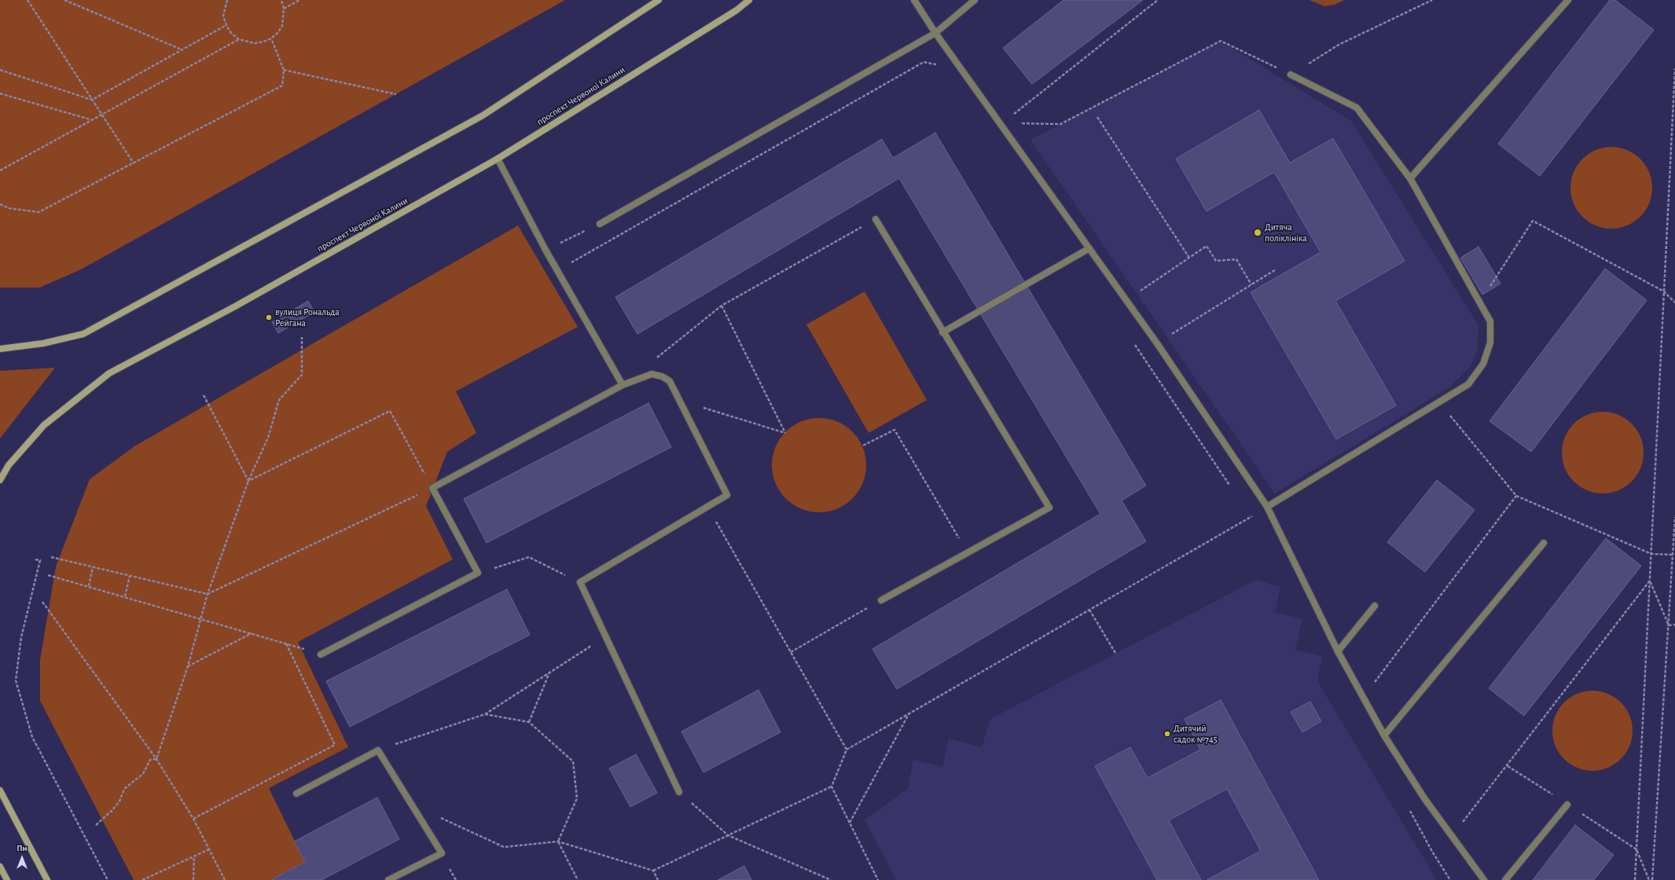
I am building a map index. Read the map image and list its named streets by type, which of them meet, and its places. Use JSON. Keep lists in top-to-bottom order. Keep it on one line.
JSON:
{"streets":{"main road":["проспект Червоної Калини"]},"places":["Дитяча поліклініка","вулиця Рональда Рейгана","Дитячий садок №745"],"north":"top"}
